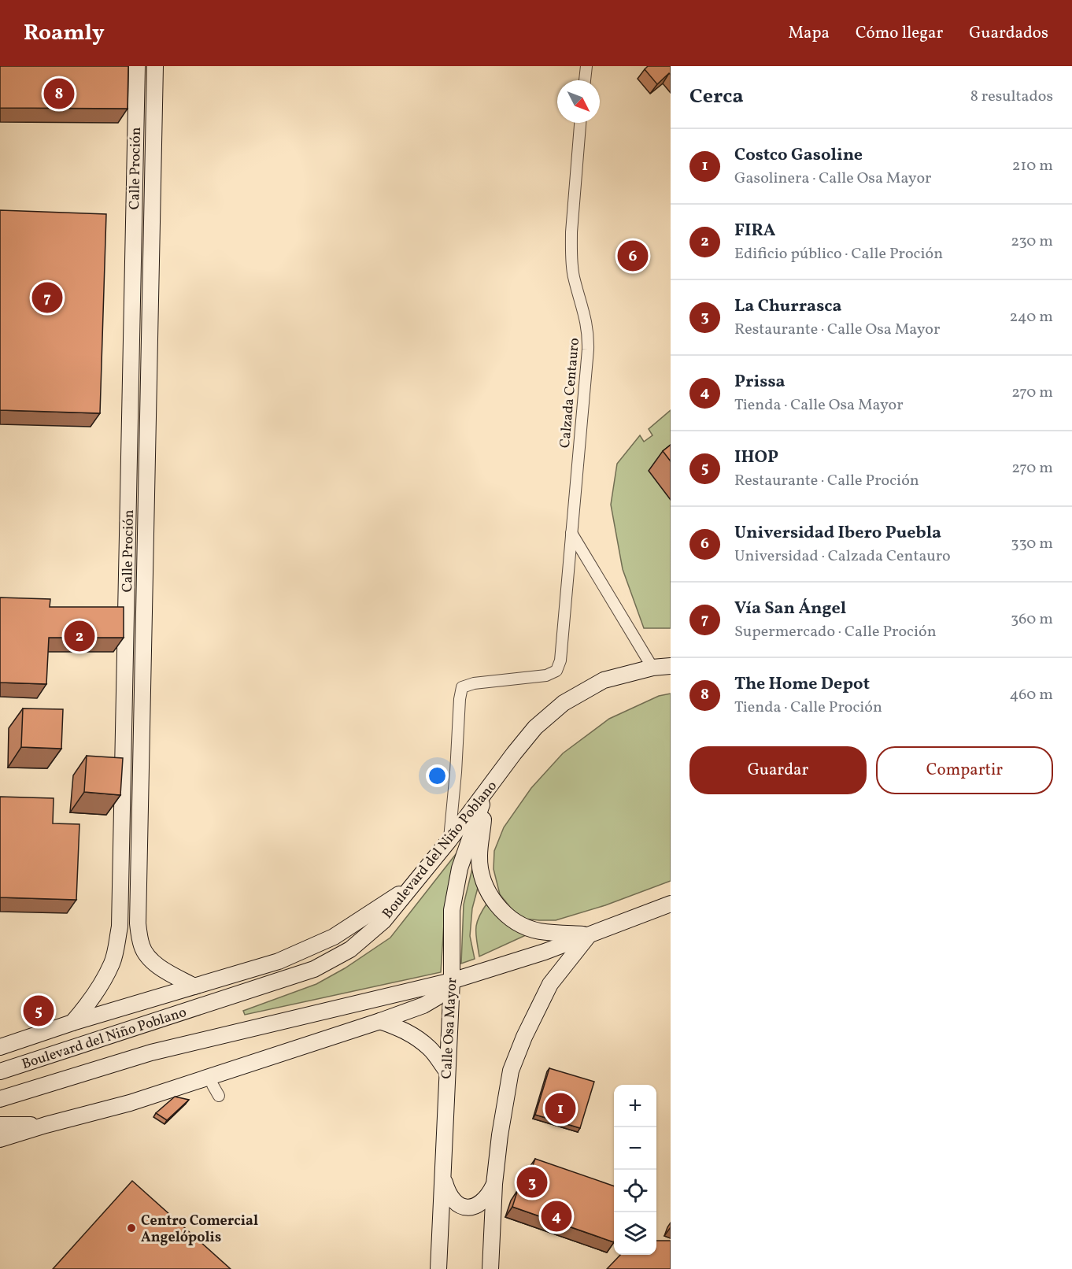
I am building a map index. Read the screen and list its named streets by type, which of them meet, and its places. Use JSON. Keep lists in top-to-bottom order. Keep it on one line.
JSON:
{"streets":{"main road":["Calle Proción","Boulevard del Niño Poblano","Calle Osa Mayor"],"street":["Calzada Centauro"]},"crossings":[["Calzada Centauro","Boulevard del Niño Poblano"],["Boulevard del Niño Poblano","Calle Osa Mayor"]],"places":["Centro Comercial Angelópolis"],"north":"bottom right","page":{"header":"Roamly","nav":["Mapa","Cómo llegar","Guardados"],"heading":["Cerca","8 resultados"],"pins":["8","6","7","2","5","1","3","4"],"list":[{"mark":"1","name":"Costco Gasoline","note":"Gasolinera · Calle Osa Mayor","value":"210 m"},{"mark":"2","name":"FIRA","note":"Edificio público · Calle Proción","value":"230 m"},{"mark":"3","name":"La Churrasca","note":"Restaurante · Calle Osa Mayor","value":"240 m"},{"mark":"4","name":"Prissa","note":"Tienda · Calle Osa Mayor","value":"270 m"},{"mark":"5","name":"IHOP","note":"Restaurante · Calle Proción","value":"270 m"},{"mark":"6","name":"Universidad Ibero Puebla","note":"Universidad · Calzada Centauro","value":"330 m"},{"mark":"7","name":"Vía San Ángel","note":"Supermercado · Calle Proción","value":"360 m"},{"mark":"8","name":"The Home Depot","note":"Tienda · Calle Proción","value":"460 m"}],"buttons":["Guardar","Compartir"],"map_buttons":["+","−"]}}
